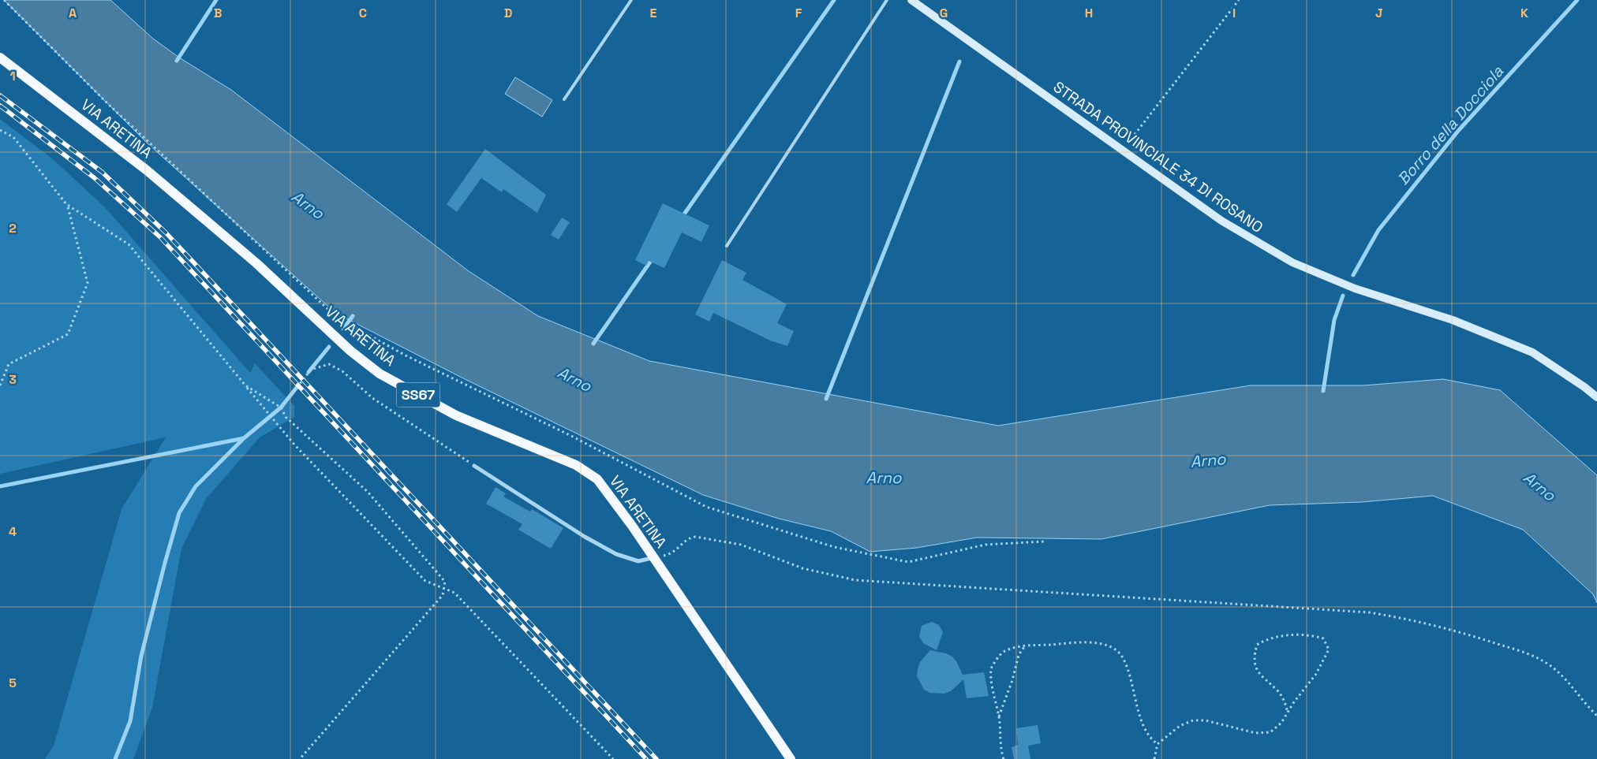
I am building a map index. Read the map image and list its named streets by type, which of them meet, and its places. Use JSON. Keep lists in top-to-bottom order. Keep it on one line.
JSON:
{"streets":{"main road":["VIA ARETINA","STRADA PROVINCIALE 34 DI ROSANO","SS67"]},"water":["Borro della Docciola","Arno"],"grid":{"columns":["A","B","C","D","E","F","G","H","I","J","K"],"rows":["1","2","3","4","5"]}}
